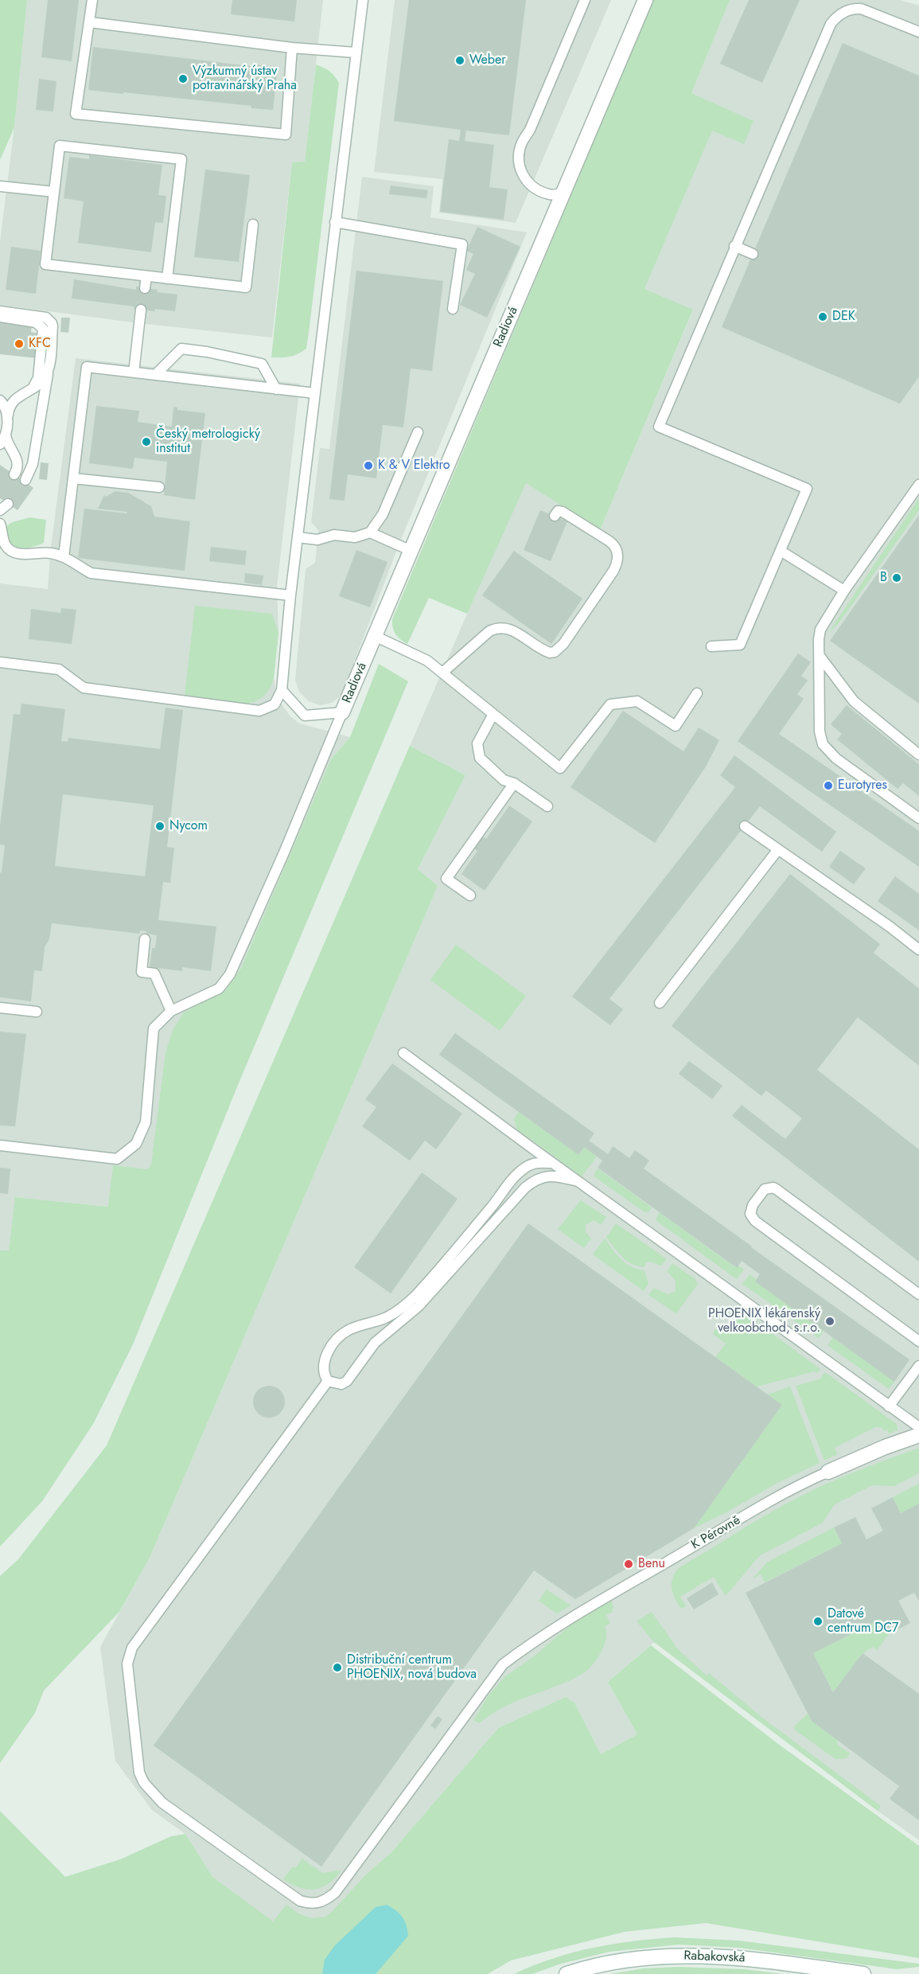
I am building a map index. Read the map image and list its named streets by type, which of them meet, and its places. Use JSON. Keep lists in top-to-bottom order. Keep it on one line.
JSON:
{"streets":{"street":["Radiová","K Pérovně","Rabakovská"]},"places":["Weber","Výzkumný ústav potravinářský Praha","DEK","KFC","Český metrologický institut","K & V Elektro","B","Eurotyres","Nycom","PHOENIX lékárenský velkoobchod, s.r.o.","Benu","Datové centrum DC7","Distribuční centrum PHOENIX, nová budova"]}
